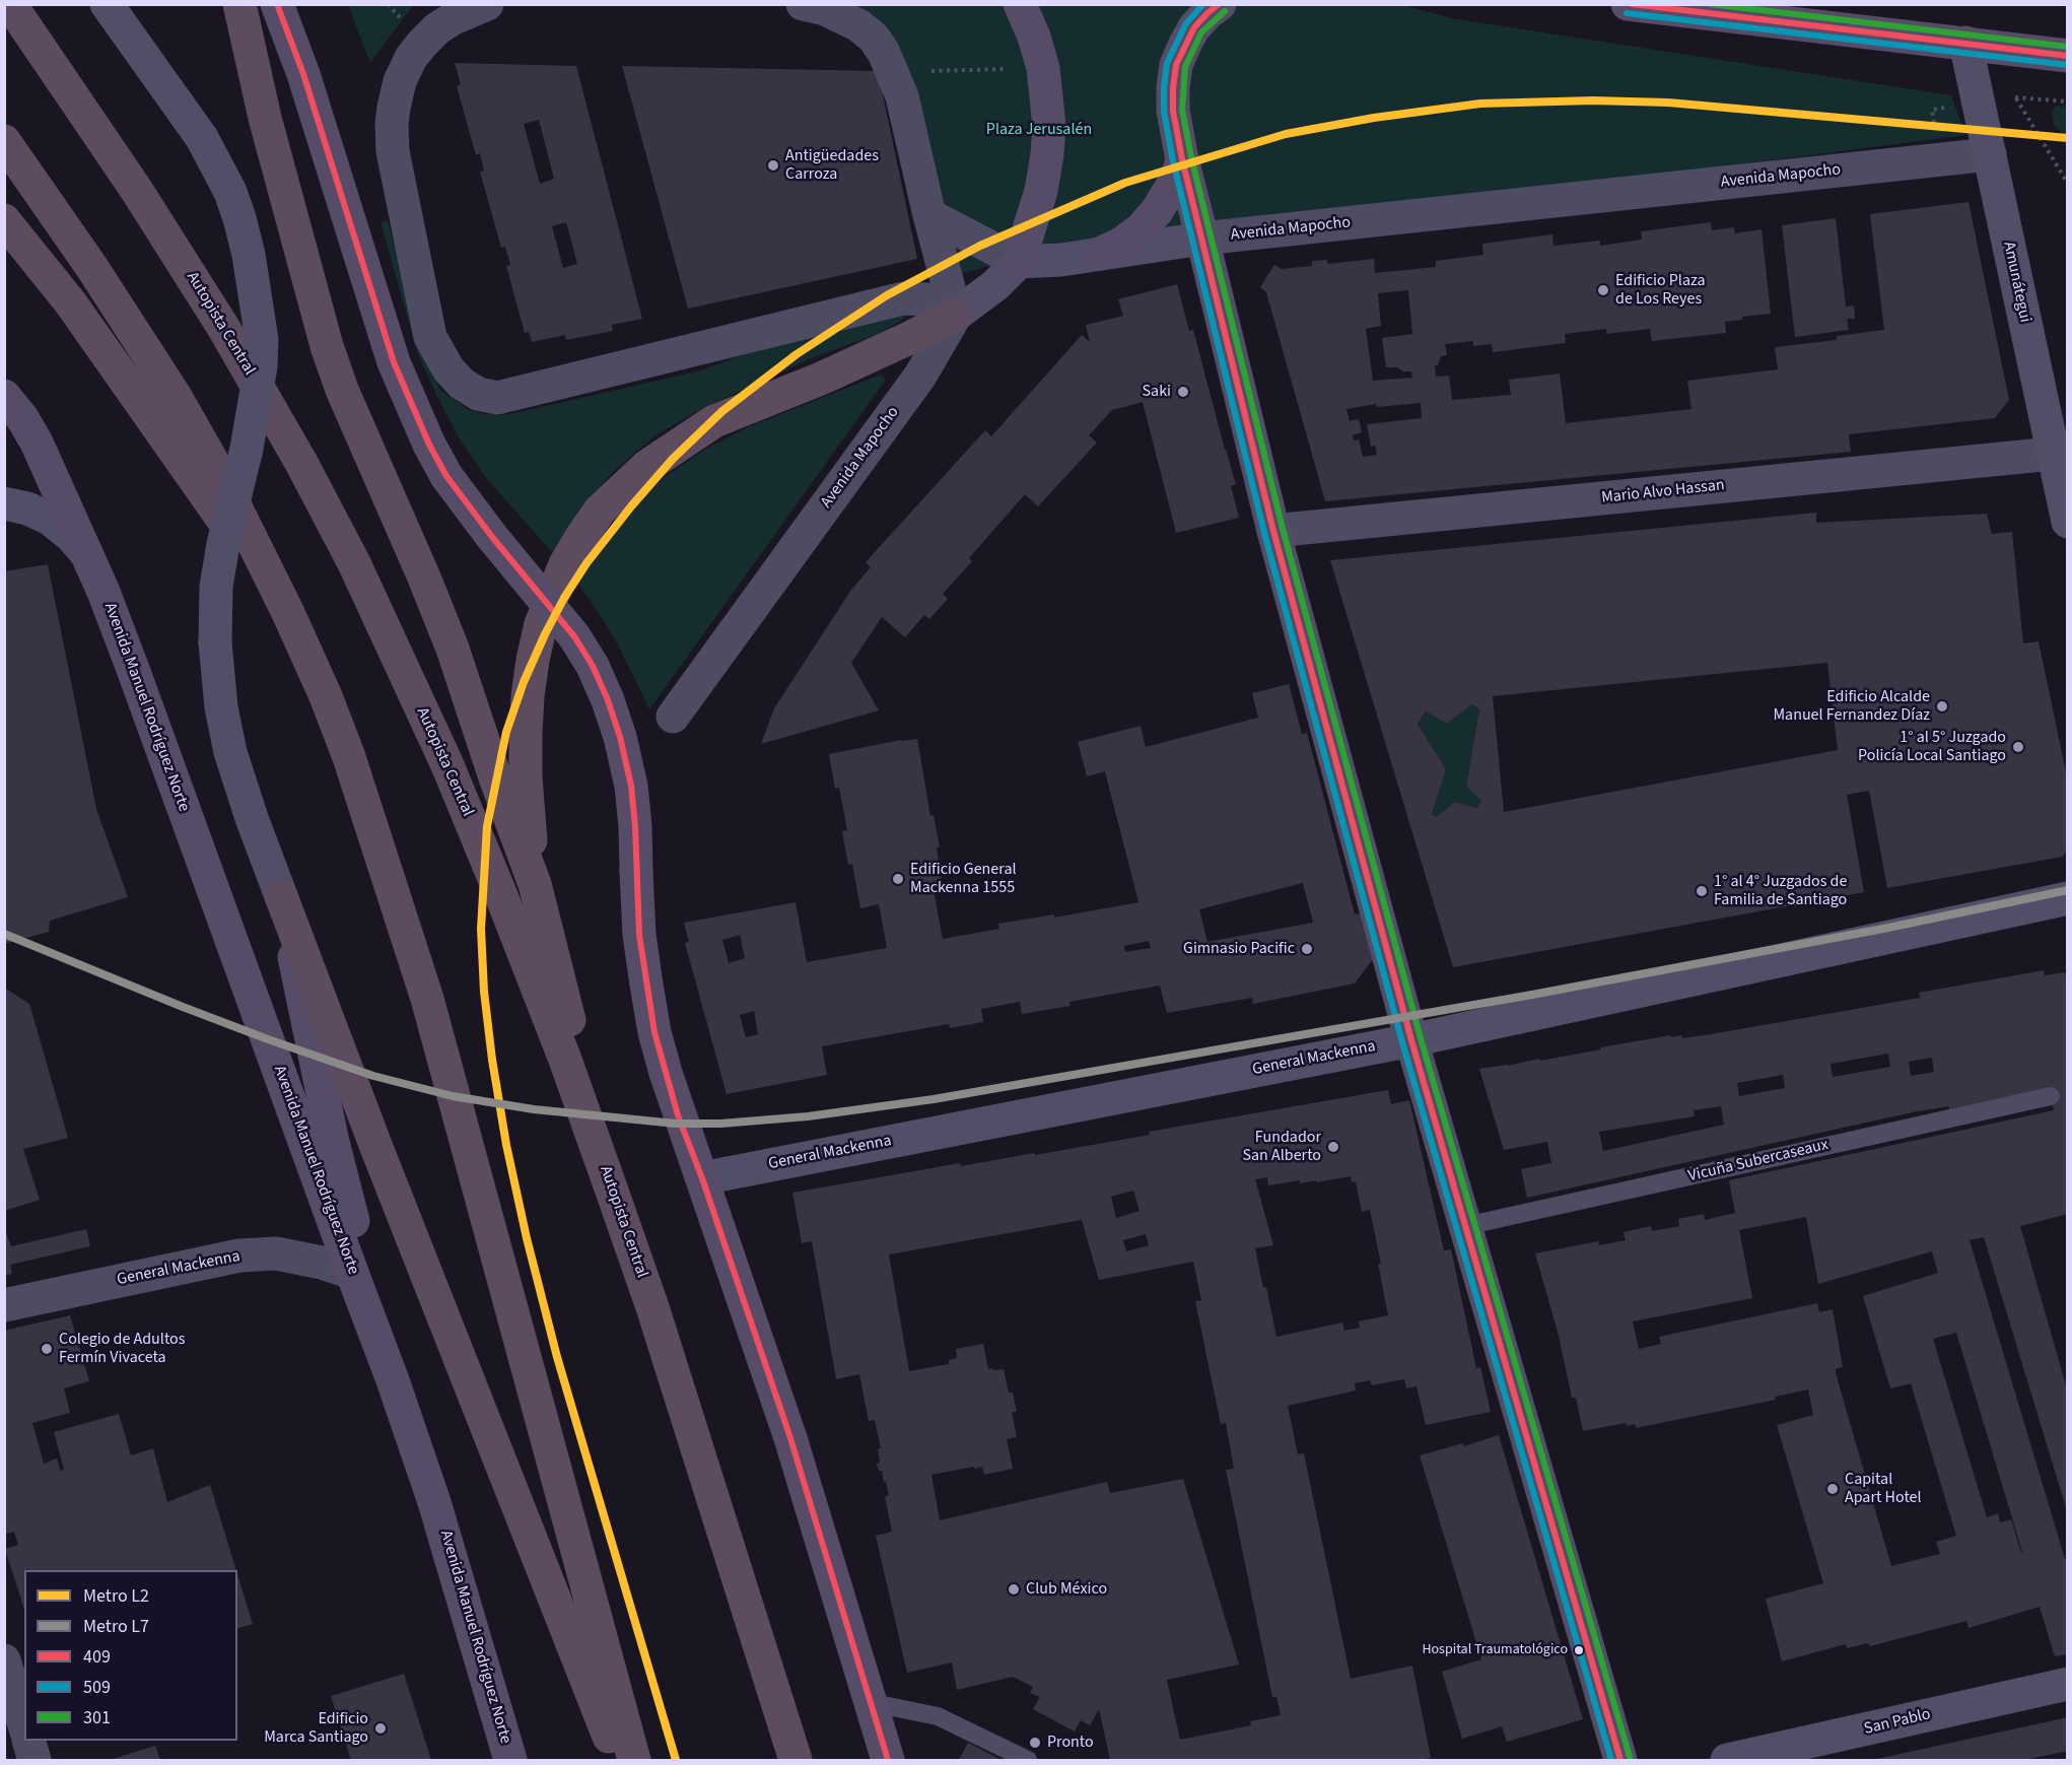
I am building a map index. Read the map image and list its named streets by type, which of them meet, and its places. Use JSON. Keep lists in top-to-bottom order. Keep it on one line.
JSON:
{"streets":{"highway":["Autopista Central"],"main road":["Avenida Mapocho","Amunátegui","Avenida Manuel Rodríguez Norte","General Mackenna","San Pablo"],"street":["Mario Alvo Hassan"],"lane":["Vicuña Subercaseaux"]},"crossings":[["Avenida Mapocho","Amunátegui"],["Amunátegui","Mario Alvo Hassan"],["Avenida Manuel Rodríguez Norte","General Mackenna"]],"parks":["Plaza Jerusalén"],"places":["Antigüedades Carroza","Edificio Plaza de Los Reyes","Saki","Edificio Alcalde Manuel Fernandez Díaz","1° al 5° Juzgado Policía Local Santiago","Edificio General Mackenna 1555","1° al 4° Juzgados de Familia de Santiago","Gimnasio Pacific","Fundador San Alberto","Colegio de Adultos Fermín Vivaceta","Capital Apart Hotel","Club México","Hospital Traumatológico","Edificio Marca Santiago","Pronto"],"lines":["transit line 409","transit line 509","transit line 301","metro line L2","metro line L7"],"legend":["Metro L2","Metro L7","409","509","301"]}
